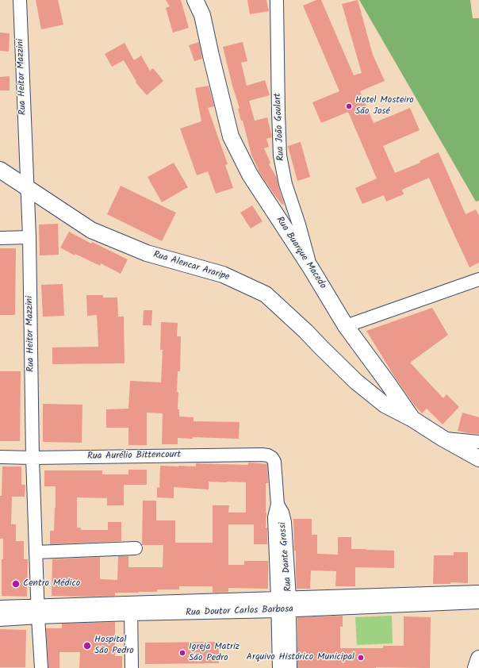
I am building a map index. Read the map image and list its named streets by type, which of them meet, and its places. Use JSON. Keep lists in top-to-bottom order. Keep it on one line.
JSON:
{"streets":{"main road":["Rua Buarque Macedo","Rua Alencar Araripe"],"street":["Rua Heitor Mazzini","Rua João Goulart","Rua Aurélio Bittencourt","Rua Dante Grossi","Rua Doutor Carlos Barbosa"]},"crossings":[["Rua Heitor Mazzini","Rua Alencar Araripe"],["Rua Heitor Mazzini","Rua Aurélio Bittencourt"],["Rua Heitor Mazzini","Rua Doutor Carlos Barbosa"],["Rua João Goulart","Rua Buarque Macedo"],["Rua Buarque Macedo","Rua Alencar Araripe"],["Rua Aurélio Bittencourt","Rua Dante Grossi"],["Rua Dante Grossi","Rua Doutor Carlos Barbosa"]],"places":["Hotel Mosteiro São José","Centro Médico","Hospital São Pedro","Igreja Matriz São Pedro","Arquivo Histórico Municipal"]}
